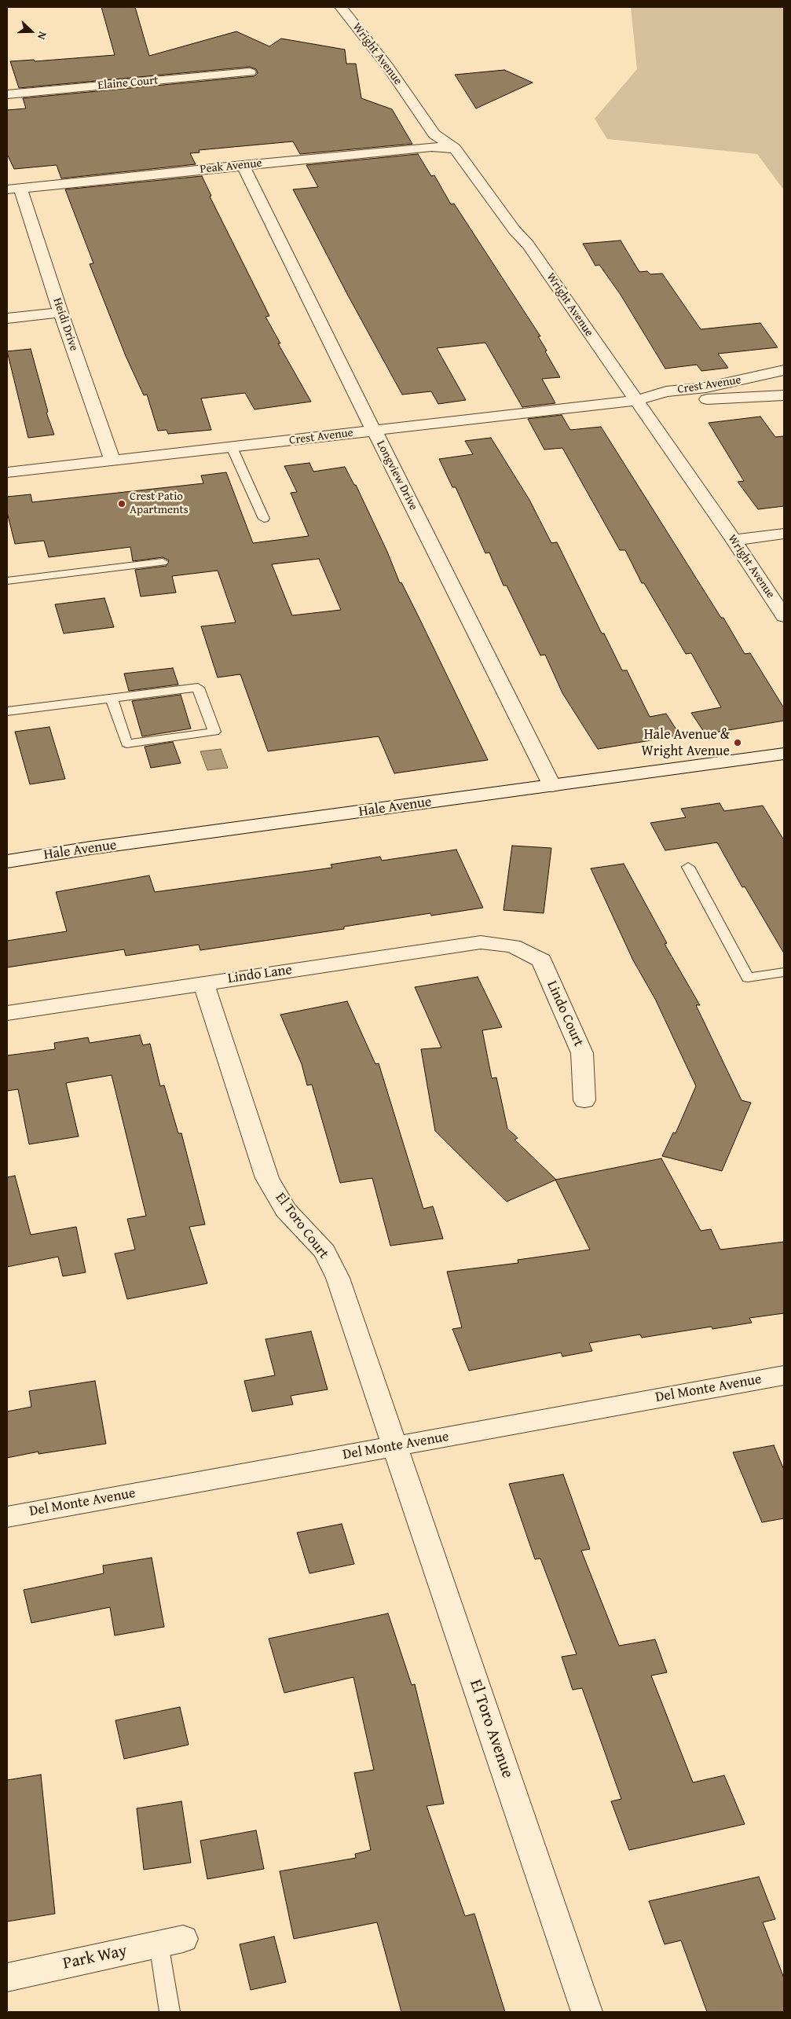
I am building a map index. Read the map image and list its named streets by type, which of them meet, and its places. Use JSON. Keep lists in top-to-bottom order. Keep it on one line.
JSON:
{"streets":{"street":["Wright Avenue","Elaine Court","Peak Avenue","Heidi Drive","Crest Avenue","Longview Drive","Hale Avenue","Lindo Lane","Lindo Court","El Toro Court","Del Monte Avenue","El Toro Avenue","Park Way"]},"crossings":[["Wright Avenue","Peak Avenue"],["Wright Avenue","Crest Avenue"],["Peak Avenue","Heidi Drive"],["Peak Avenue","Longview Drive"],["Heidi Drive","Crest Avenue"],["Crest Avenue","Longview Drive"],["Longview Drive","Hale Avenue"],["Lindo Lane","Lindo Court"],["Lindo Lane","El Toro Court"],["El Toro Court","Del Monte Avenue"],["El Toro Court","El Toro Avenue"],["Del Monte Avenue","El Toro Avenue"]],"places":["Crest Patio Apartments","Hale Avenue & Wright Avenue"],"north":"right"}
